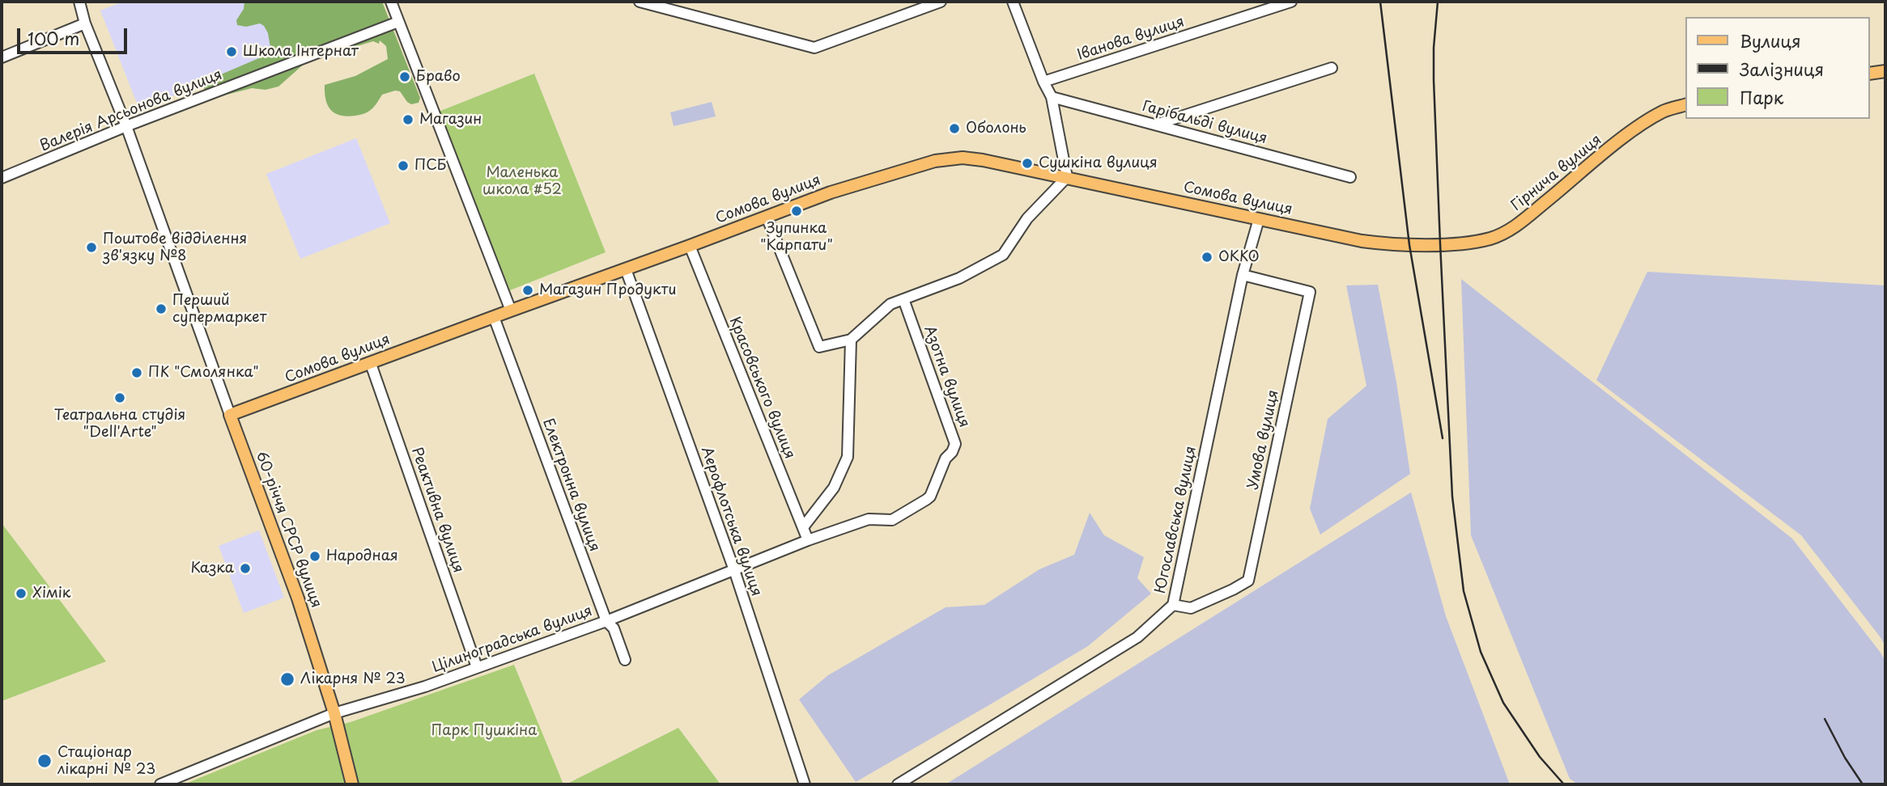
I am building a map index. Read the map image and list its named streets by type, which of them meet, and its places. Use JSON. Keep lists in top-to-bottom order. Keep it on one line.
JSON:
{"streets":{"main road":["Гірнича вулиця","Сомова вулиця","60-річчя СРСР вулиця"],"street":["Іванова вулиця","Валерія Арсьонова вулиця","Гарібальді вулиця","Азотна вулиця","Красовського вулиця","Умова вулиця","Електронна вулиця","Реактивна вулиця","Югославська вулиця","Аерофлотська вулиця","Цілиноградська вулиця"]},"crossings":[["Валерія Арсьонова вулиця","60-річчя СРСР вулиця"],["Гірнича вулиця","Сомова вулиця"],["Сомова вулиця","Красовського вулиця"],["Сомова вулиця","Електронна вулиця"],["Сомова вулиця","Реактивна вулиця"],["Сомова вулиця","Югославська вулиця"],["Сомова вулиця","Аерофлотська вулиця"],["Сомова вулиця","60-річчя СРСР вулиця"],["Азотна вулиця","Красовського вулиця"],["Азотна вулиця","Цілиноградська вулиця"],["Красовського вулиця","Цілиноградська вулиця"],["Умова вулиця","Югославська вулиця"],["Електронна вулиця","Цілиноградська вулиця"],["Реактивна вулиця","Цілиноградська вулиця"],["Аерофлотська вулиця","Цілиноградська вулиця"],["60-річчя СРСР вулиця","Цілиноградська вулиця"]],"parks":["Маленька школа #52","Парк Пушкіна"],"places":["Школа Інтернат","Браво","Магазин","Оболонь","Сушкіна вулиця","ПСБ","Зупинка \"Карпати\"","Поштове відділення зв'язку №8","ОККО","Магазин Продукти","Перший супермаркет","ПК \"Смолянка\"","Театральна студiя \"Dell'Arte\"","Народная","Казка","Хiмік","Лікарня № 23","Стацiонар лiкарнi № 23"],"legend":["Вулиця","Залізниця","Парк"],"scale_bar":"100 m"}
